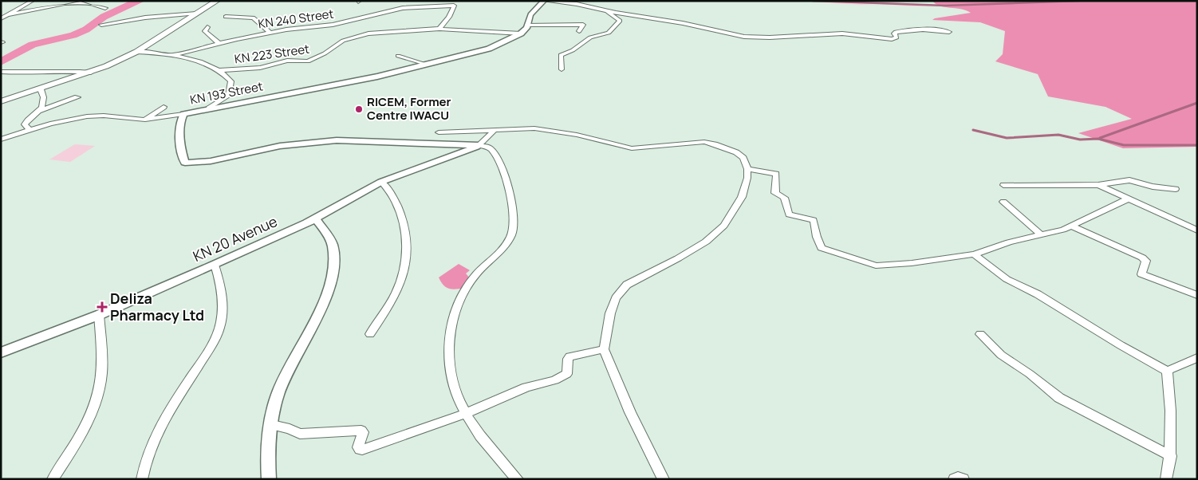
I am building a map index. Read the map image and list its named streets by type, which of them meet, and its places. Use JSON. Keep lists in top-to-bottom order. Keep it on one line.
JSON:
{"streets":{"street":["KN 240 Street","KN 223 Street","KN 193 Street","KN 20 Avenue"]},"crossings":[["KN 240 Street","KN 223 Street"],["KN 193 Street","KN 20 Avenue"]],"places":{"other":["RICEM, Former Centre IWACU"],"health":["Deliza Pharmacy Ltd"]}}
